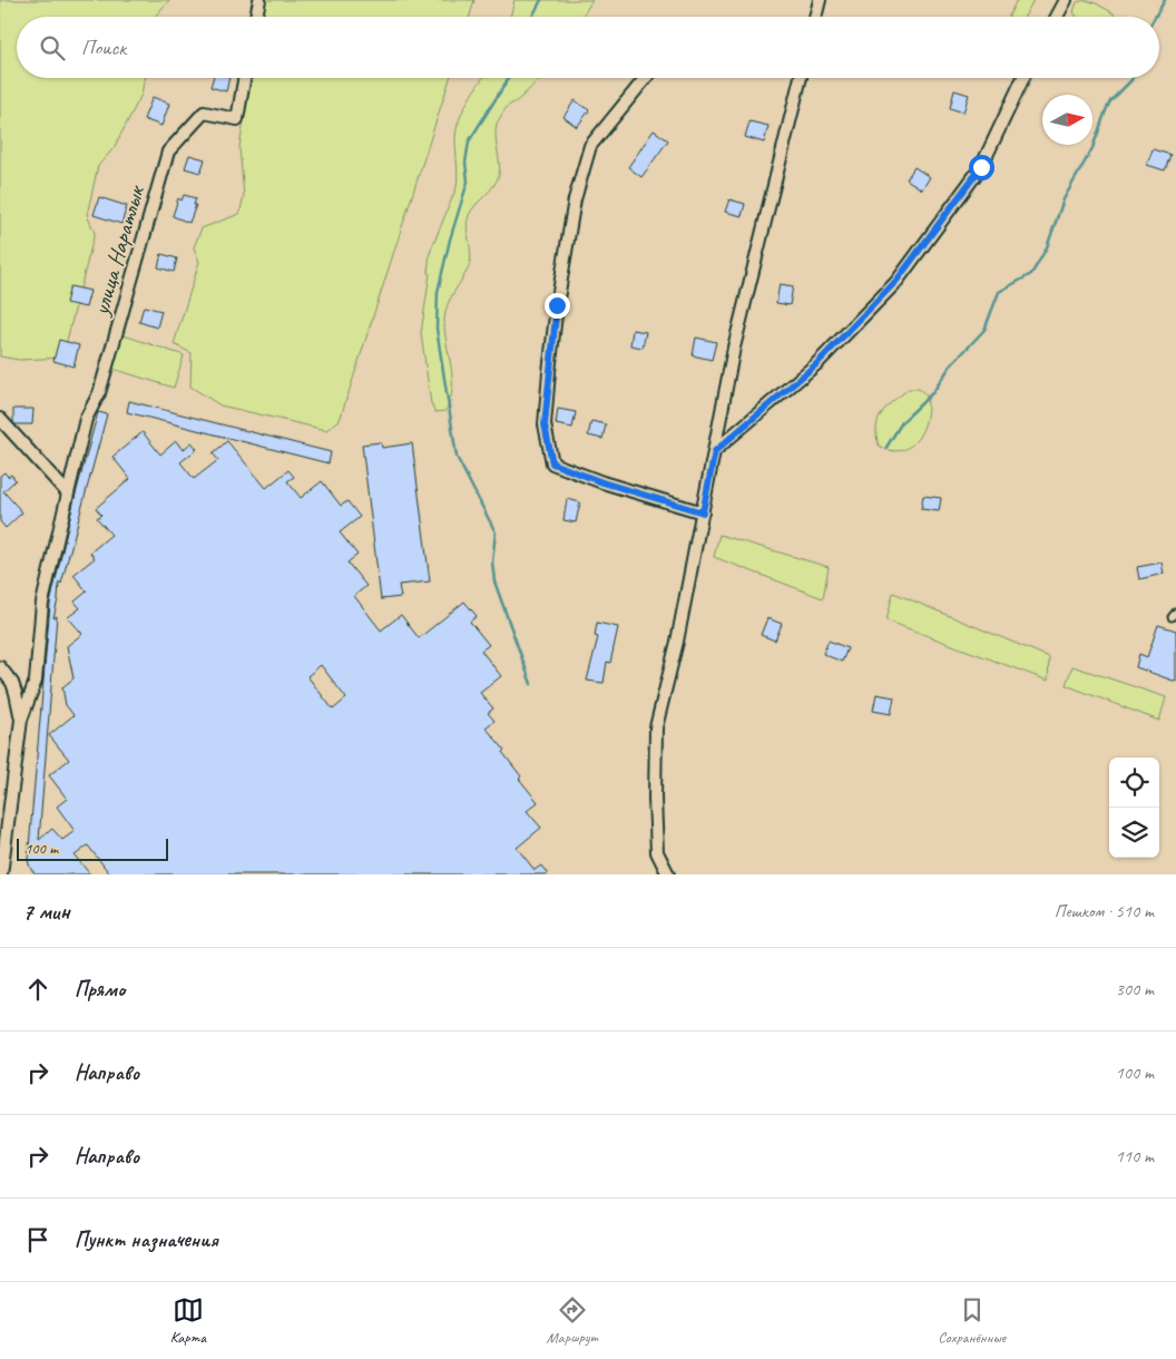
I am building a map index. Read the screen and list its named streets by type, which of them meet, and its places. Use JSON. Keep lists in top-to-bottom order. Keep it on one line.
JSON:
{"streets":{"street":["улица Наратлык"]},"scale_bar":"100 m","north":"right","page":{"search":"Поиск","scale":"100 m","heading":["7 мин","Пешком · 510 m"],"list":[["Прямо","300 m"],["Направо","100 m"],["Направо","110 m"],"Пункт назначения"],"nav":["Карта","Маршрут","Сохранённые"]}}
